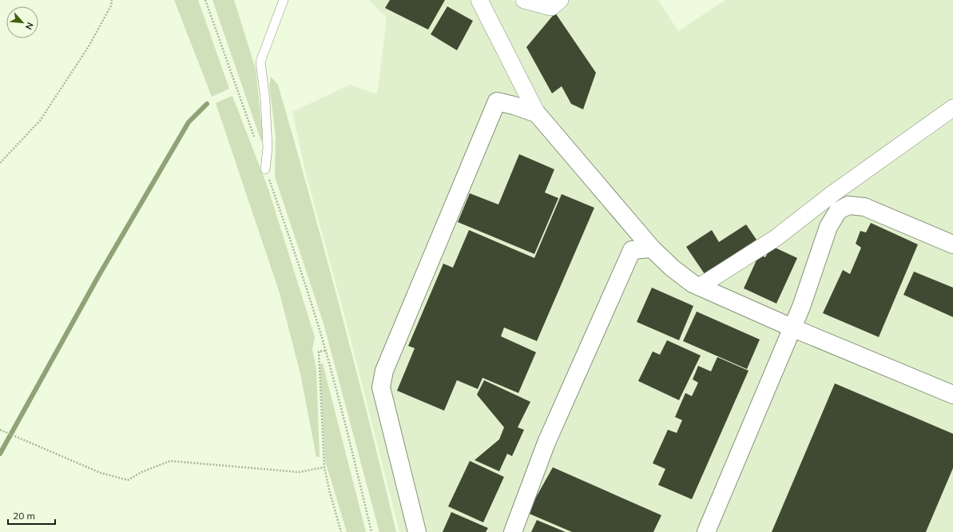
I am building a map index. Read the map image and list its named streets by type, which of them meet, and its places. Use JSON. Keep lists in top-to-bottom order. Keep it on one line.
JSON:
{"scale_bar":"20 m","north":"bottom right"}
